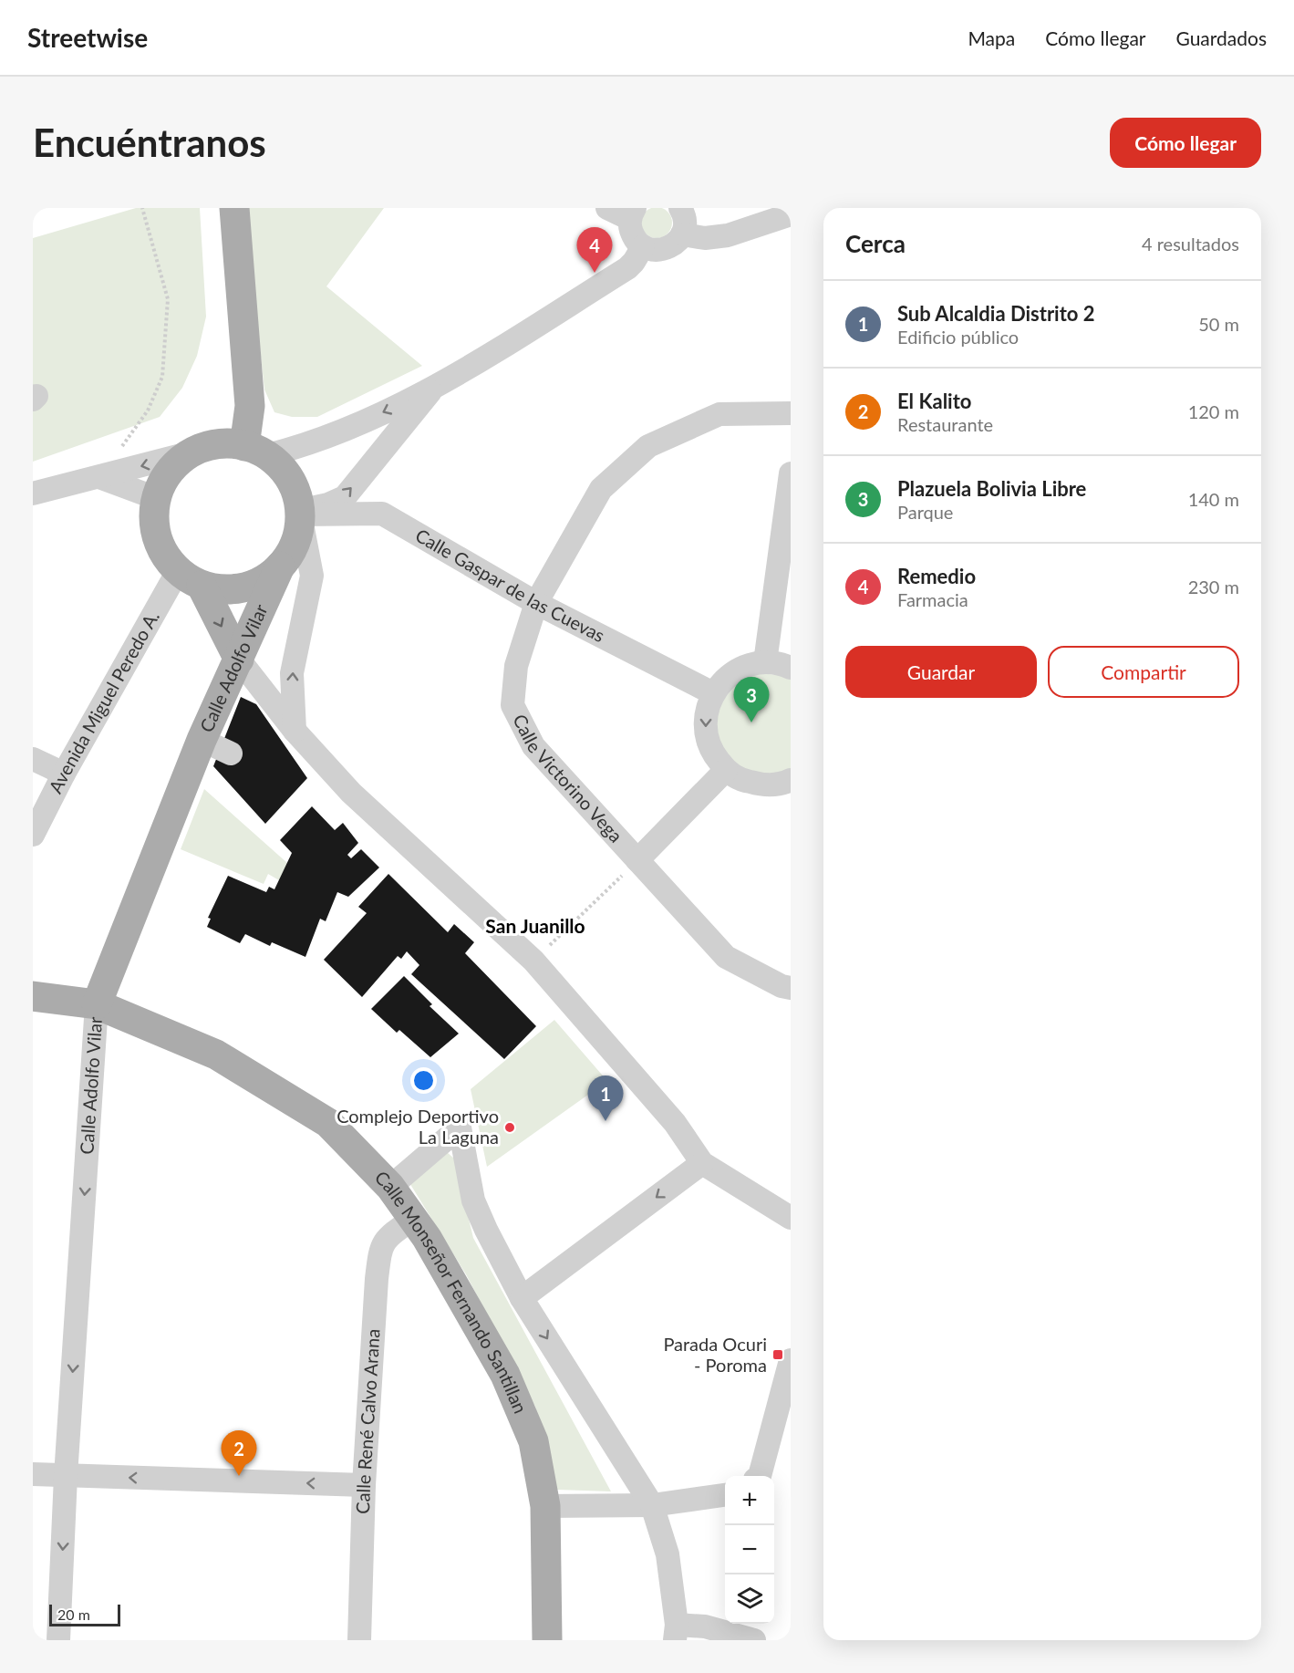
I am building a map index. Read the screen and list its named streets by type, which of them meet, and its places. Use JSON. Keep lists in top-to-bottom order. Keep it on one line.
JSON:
{"streets":{"main road":["Calle Adolfo Vilar","Calle Monseñor Fernando Santillan"],"street":["Calle Gaspar de las Cuevas","Avenida Miguel Peredo A.","Calle Victorino Vega","Calle René Calvo Arana"]},"crossings":[["Calle Gaspar de las Cuevas","Calle Adolfo Vilar"],["Calle Gaspar de las Cuevas","Avenida Miguel Peredo A."],["Calle Gaspar de las Cuevas","Calle Victorino Vega"],["Calle Adolfo Vilar","Avenida Miguel Peredo A."],["Calle Adolfo Vilar","Calle Monseñor Fernando Santillan"],["Calle Monseñor Fernando Santillan","Calle René Calvo Arana"]],"one_way":["Calle Adolfo Vilar"],"districts":["San Juanillo"],"places":{"other":["Complejo Deportivo La Laguna"],"transit":["Parada Ocuri - Poroma"]},"scale_bar":"20 m","page":{"header":"Streetwise","nav":["Mapa","Cómo llegar","Guardados"],"buttons":["Cómo llegar",["Guardar","Compartir"]],"title":"Encuéntranos","heading":["Cerca","4 resultados"],"pins":["4","3","1","2"],"list":[{"mark":"1","name":"Sub Alcaldia Distrito 2","note":"Edificio público","value":"50 m"},{"mark":"2","name":"El Kalito","note":"Restaurante","value":"120 m"},{"mark":"3","name":"Plazuela Bolivia Libre","note":"Parque","value":"140 m"},{"mark":"4","name":"Remedio","note":"Farmacia","value":"230 m"}],"map_buttons":["+","−"],"scale":"20 m"}}
